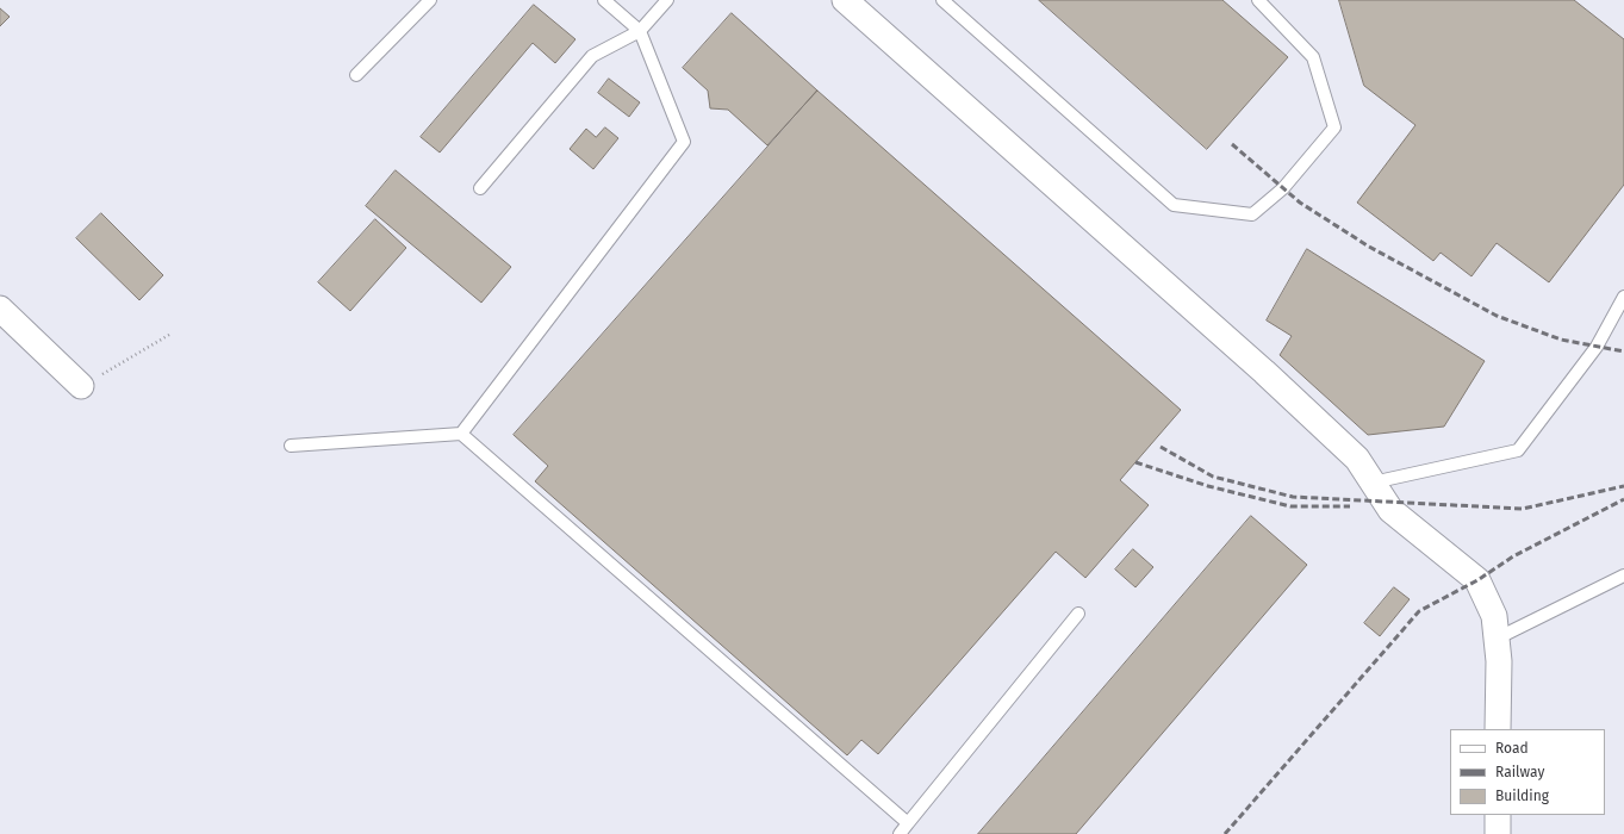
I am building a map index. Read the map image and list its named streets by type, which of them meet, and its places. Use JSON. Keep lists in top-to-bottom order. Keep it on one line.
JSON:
{"legend":["Road","Railway","Building"]}
